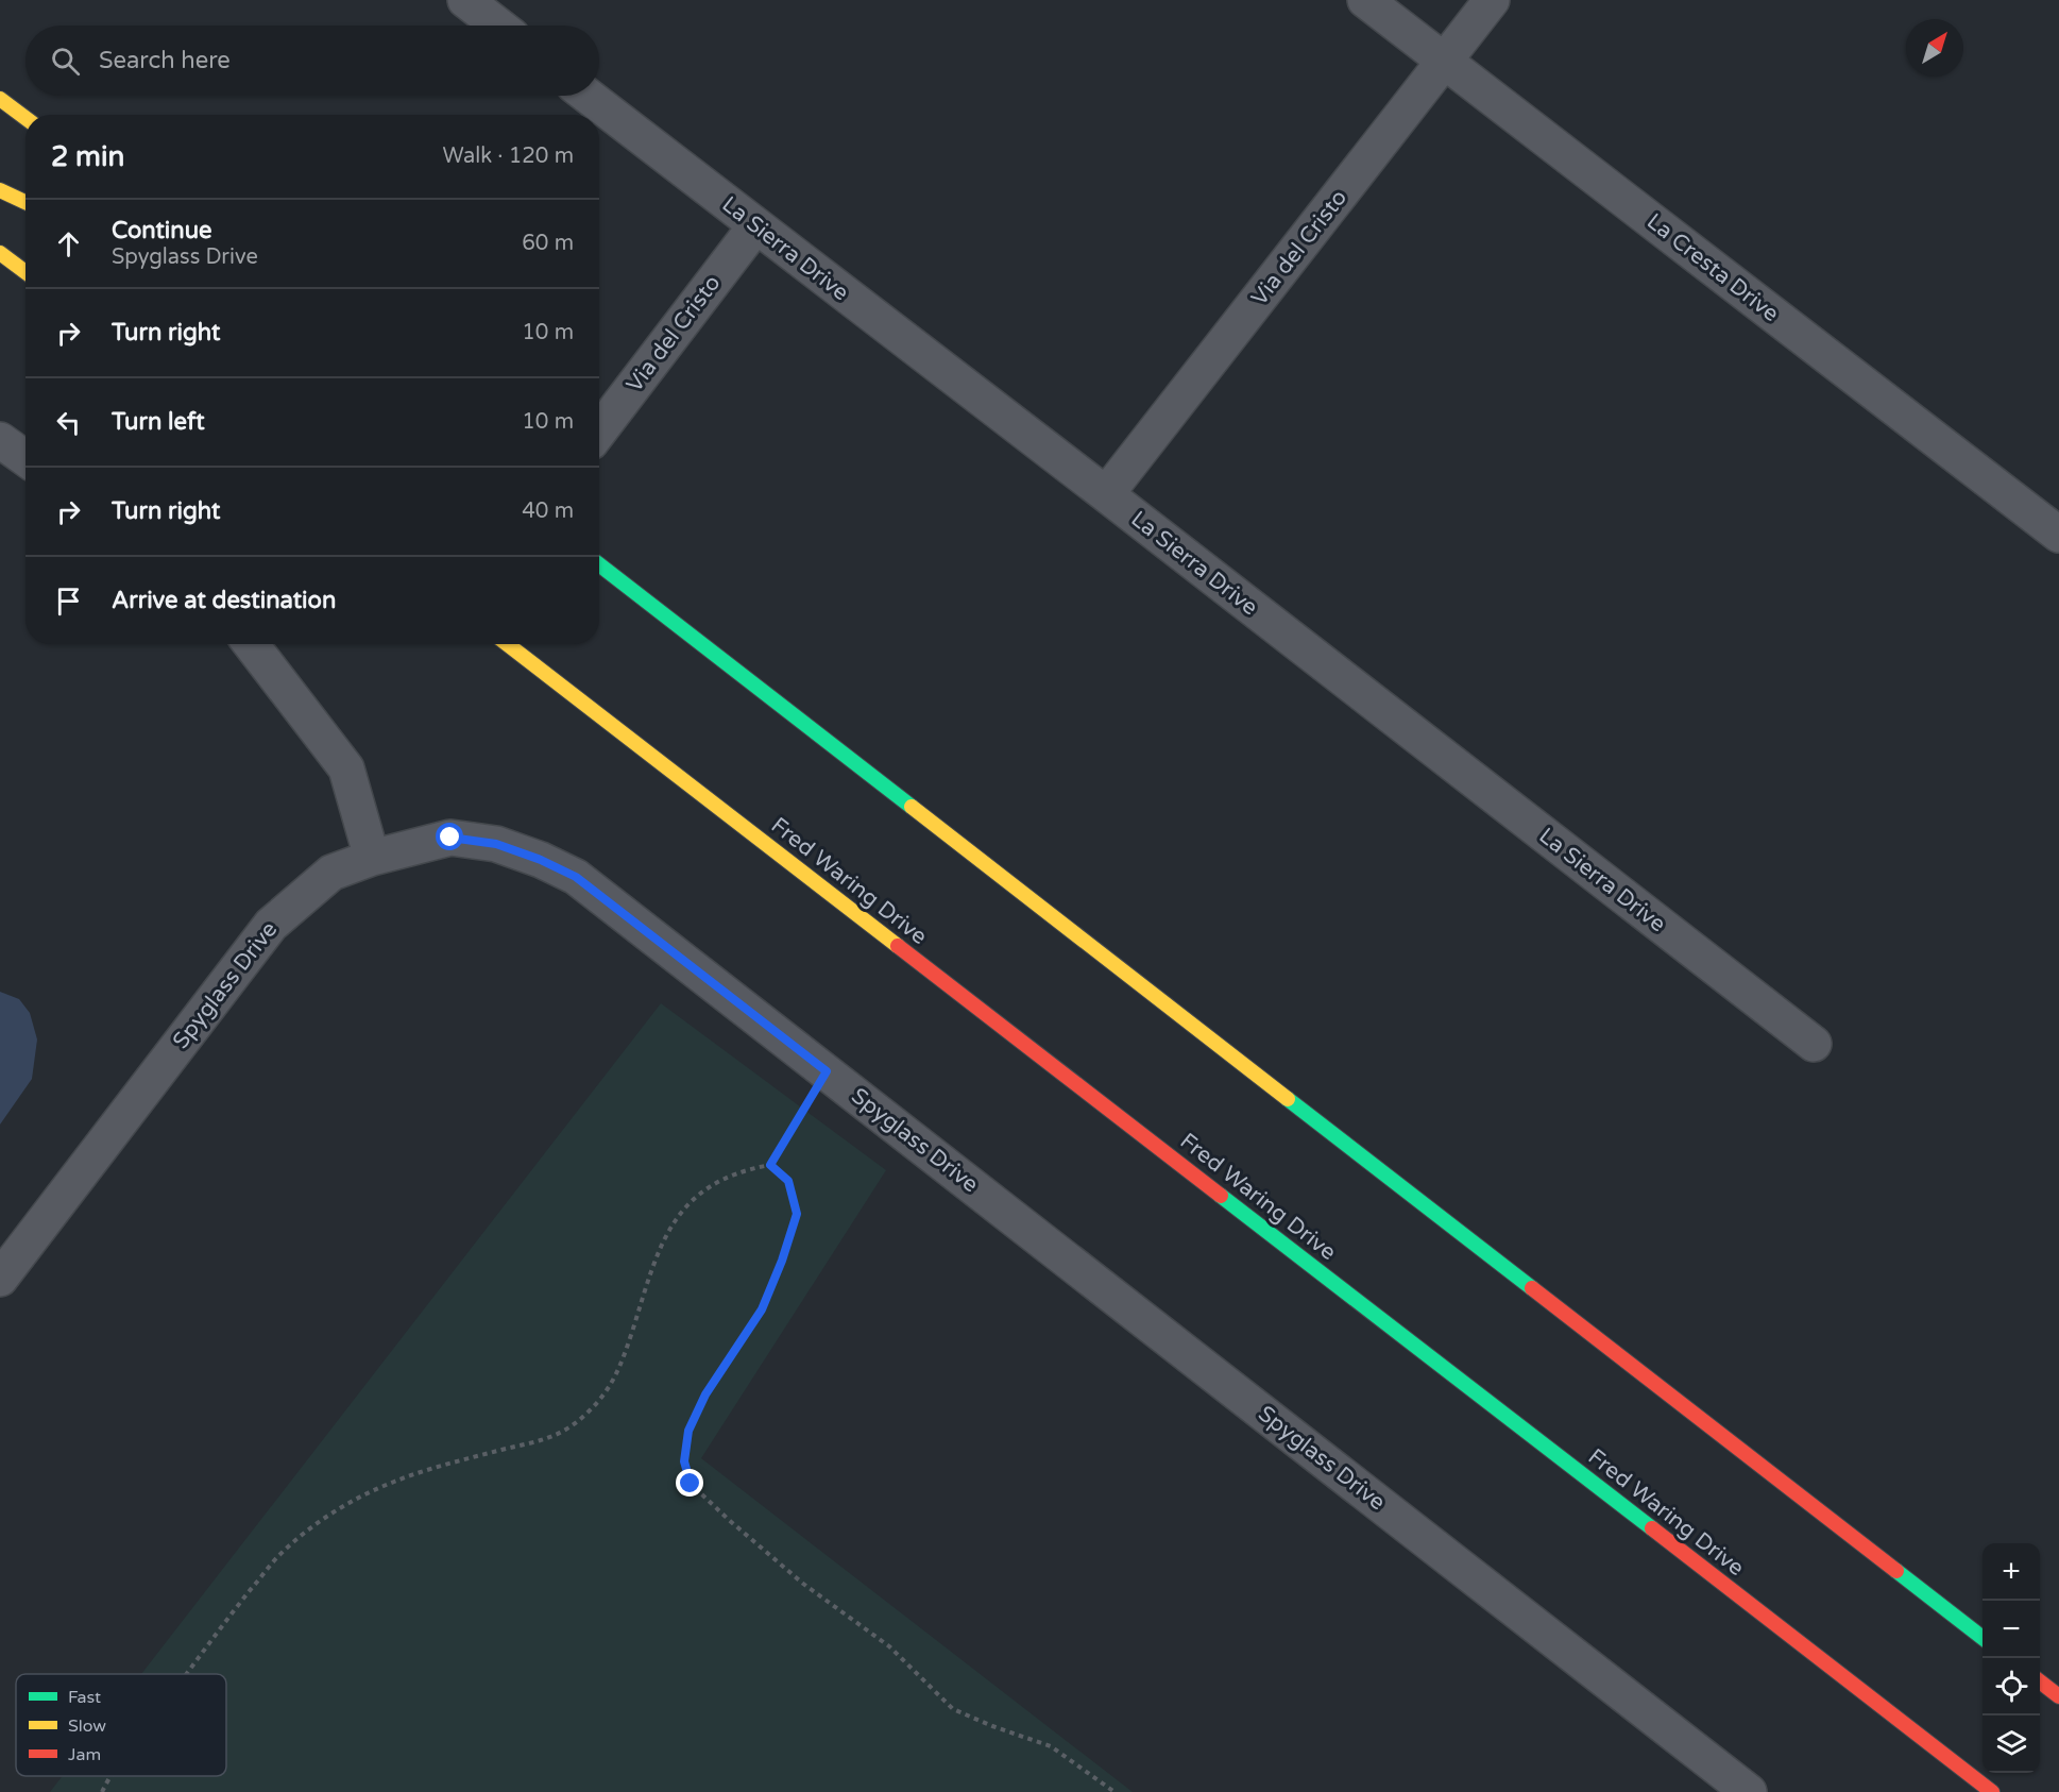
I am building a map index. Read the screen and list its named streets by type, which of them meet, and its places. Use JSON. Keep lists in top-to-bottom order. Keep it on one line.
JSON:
{"streets":{"main road":["Fred Waring Drive"],"street":["Via del Cristo","La Sierra Drive","La Cresta Drive","Spyglass Drive"]},"crossings":[["Via del Cristo","La Sierra Drive"],["Via del Cristo","La Cresta Drive"]],"legend":["Fast","Slow","Jam"],"north":"top right","page":{"search":"Search here","heading":["2 min","Walk · 120 m"],"list":[["Continue","Spyglass Drive","60 m"],["Turn right","10 m"],["Turn left","10 m"],["Turn right","40 m"],"Arrive at destination"],"map_buttons":["+","−"]}}
